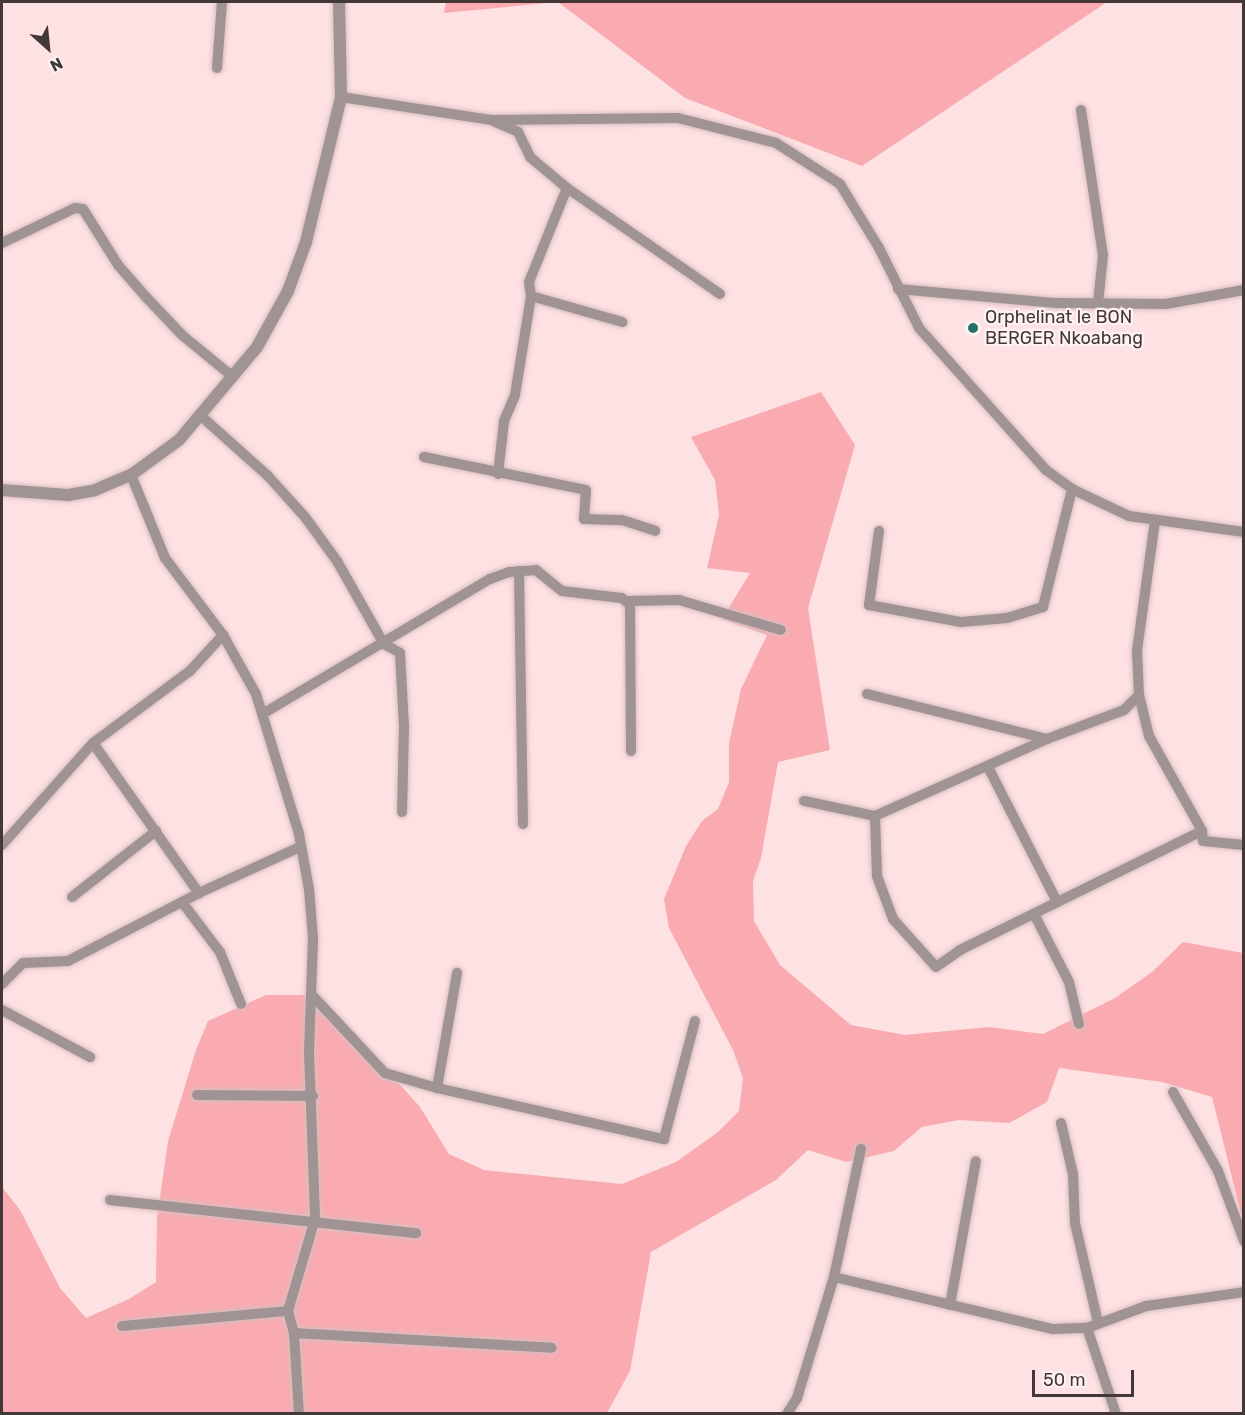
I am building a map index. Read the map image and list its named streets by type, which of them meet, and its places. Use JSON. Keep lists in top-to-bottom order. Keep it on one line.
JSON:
{"places":["Orphelinat le BON BERGER Nkoabang"],"scale_bar":"50 m","north":"bottom right"}
